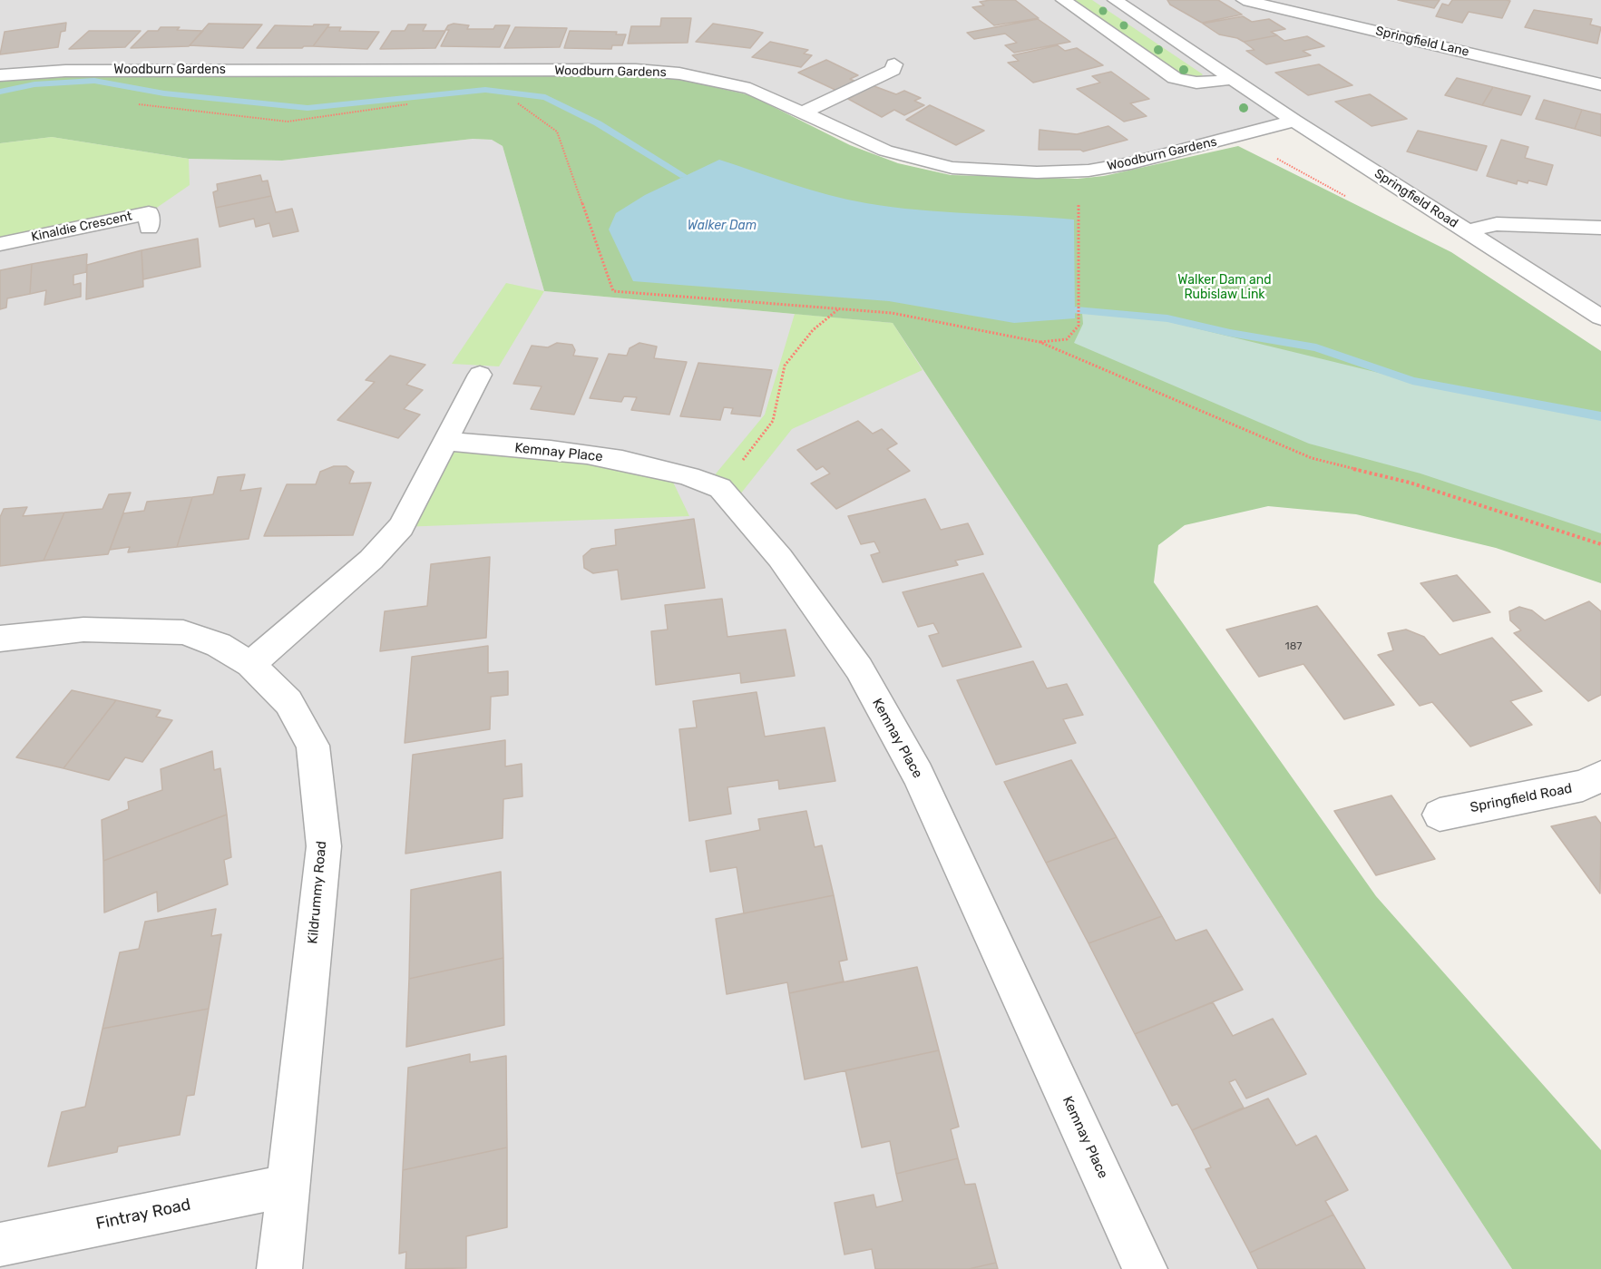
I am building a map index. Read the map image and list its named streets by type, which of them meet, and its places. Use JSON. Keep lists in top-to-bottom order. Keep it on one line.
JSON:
{"streets":{"street":["Springfield Lane","Woodburn Gardens","Springfield Road","Kinaldie Crescent","Kemnay Place","Kildrummy Road","Fintray Road"]},"crossings":[["Woodburn Gardens","Springfield Road"],["Kildrummy Road","Fintray Road"]],"water":["Walker Dam"],"parks":["Walker Dam and Rubislaw Link"],"house_numbers":["187"]}
